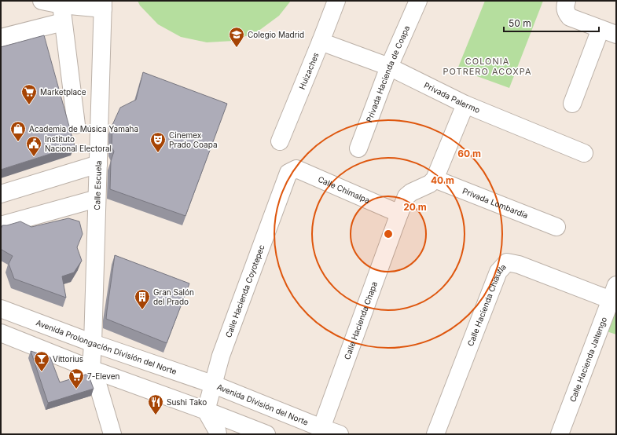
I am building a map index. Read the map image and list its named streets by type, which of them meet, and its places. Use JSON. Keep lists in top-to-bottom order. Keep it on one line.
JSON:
{"streets":{"street":["Huizaches","Privada Hacienda de Coapa","Privada Palermo","Calle Escuela","Calle Chimalpa","Privada Lombardía","Calle Hacienda Coyotepec","Calle Hacienda Chiautla","Calle Hacienda Chapa","Avenida Prolongación División del Norte","Calle Hacienda Jaltengo","Avenida División del Norte"]},"crossings":[["Huizaches","Privada Palermo"],["Privada Hacienda de Coapa","Privada Palermo"],["Calle Escuela","Avenida Prolongación División del Norte"],["Calle Chimalpa","Calle Hacienda Coyotepec"],["Calle Chimalpa","Calle Hacienda Chapa"],["Privada Lombardía","Calle Hacienda Chapa"],["Calle Hacienda Coyotepec","Avenida Prolongación División del Norte"],["Calle Hacienda Coyotepec","Avenida División del Norte"],["Calle Hacienda Chiautla","Calle Hacienda Jaltengo"],["Calle Hacienda Chapa","Avenida División del Norte"],["Avenida Prolongación División del Norte","Avenida División del Norte"]],"districts":["COLONIA POTRERO ACOXPA"],"places":{"school or university":["Colegio Madrid"],"supermarket":["Marketplace","7-Eleven"],"shop":["Academia de Música Yamaha"],"theatre":["Cinemex Prado Coapa"],"public building":["Instituto Nacional Electoral"],"building":["Gran Salón del Prado"],"bar":["Vittorius"],"restaurant":["Sushi Tako"]},"scale_bar":"50 m","rings":["60 m","40 m","20 m"]}
